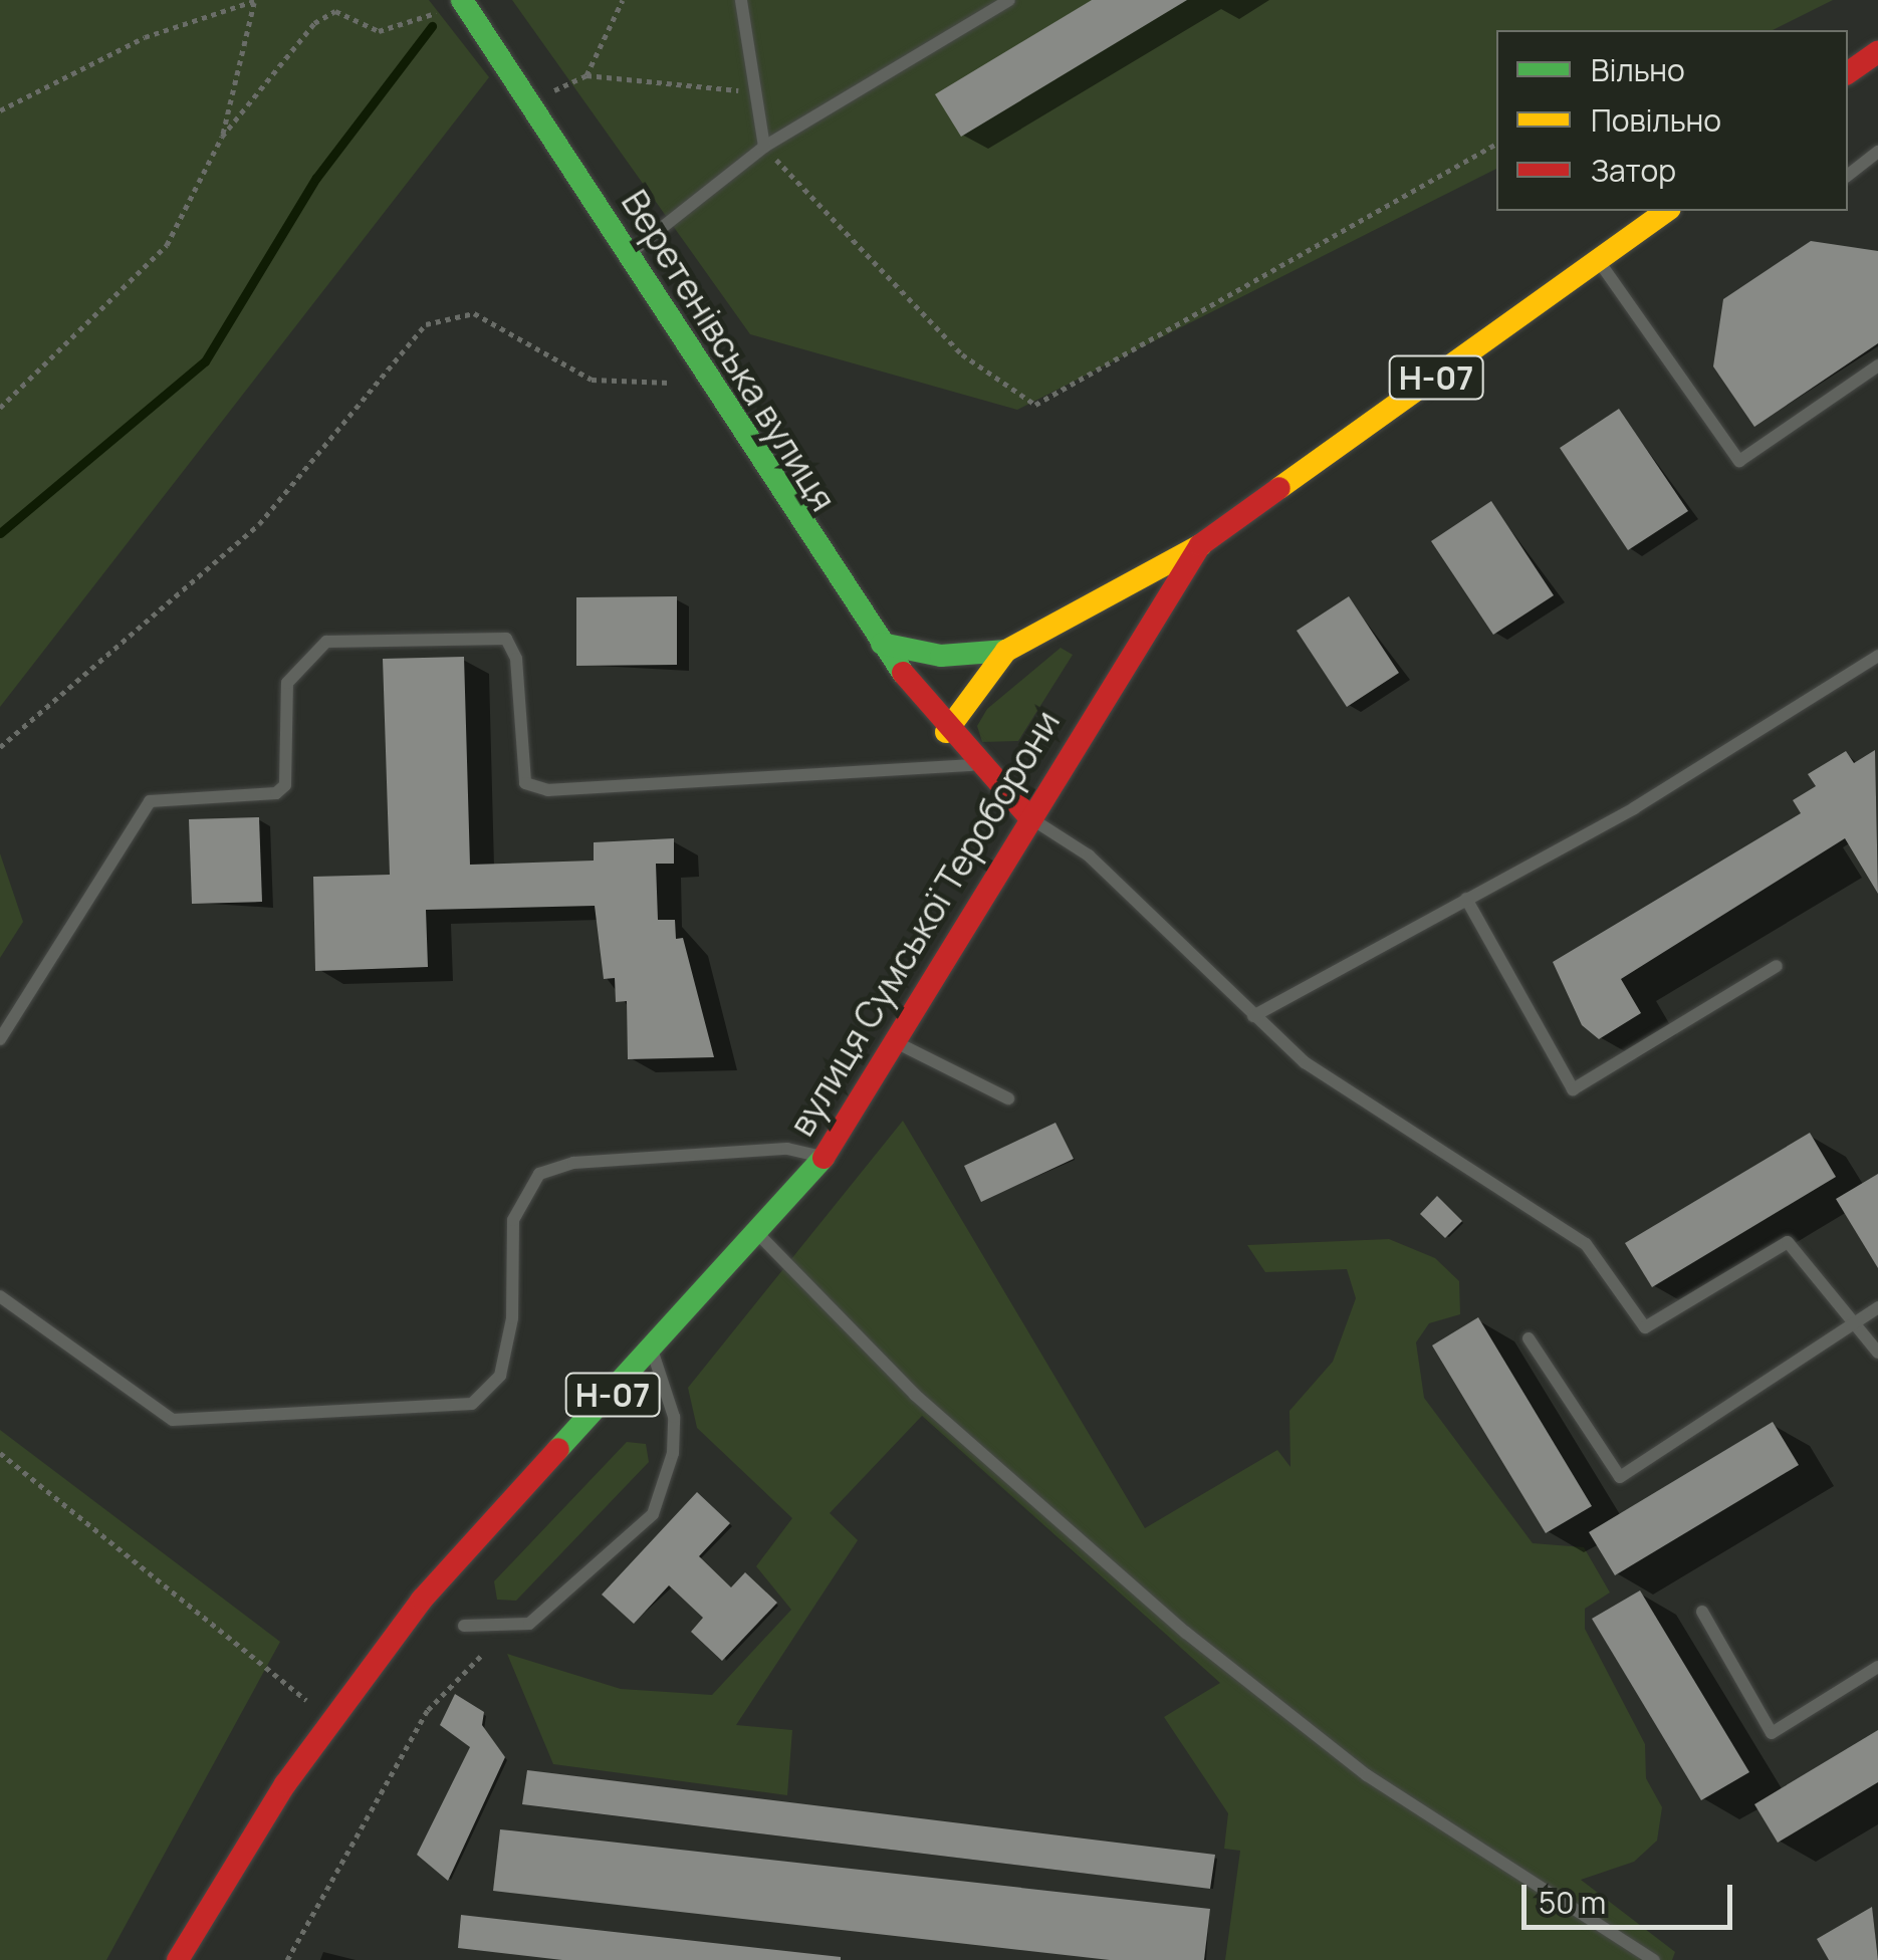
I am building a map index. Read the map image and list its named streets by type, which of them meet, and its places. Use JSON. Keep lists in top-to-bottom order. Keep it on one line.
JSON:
{"streets":{"main road":["Веретенівська вулиця","Н-07","вулиця Сумської Тероборони"]},"crossings":[["Веретенівська вулиця","вулиця Сумської Тероборони"]],"legend":["Вільно","Повільно","Затор"],"scale_bar":"50 m"}
